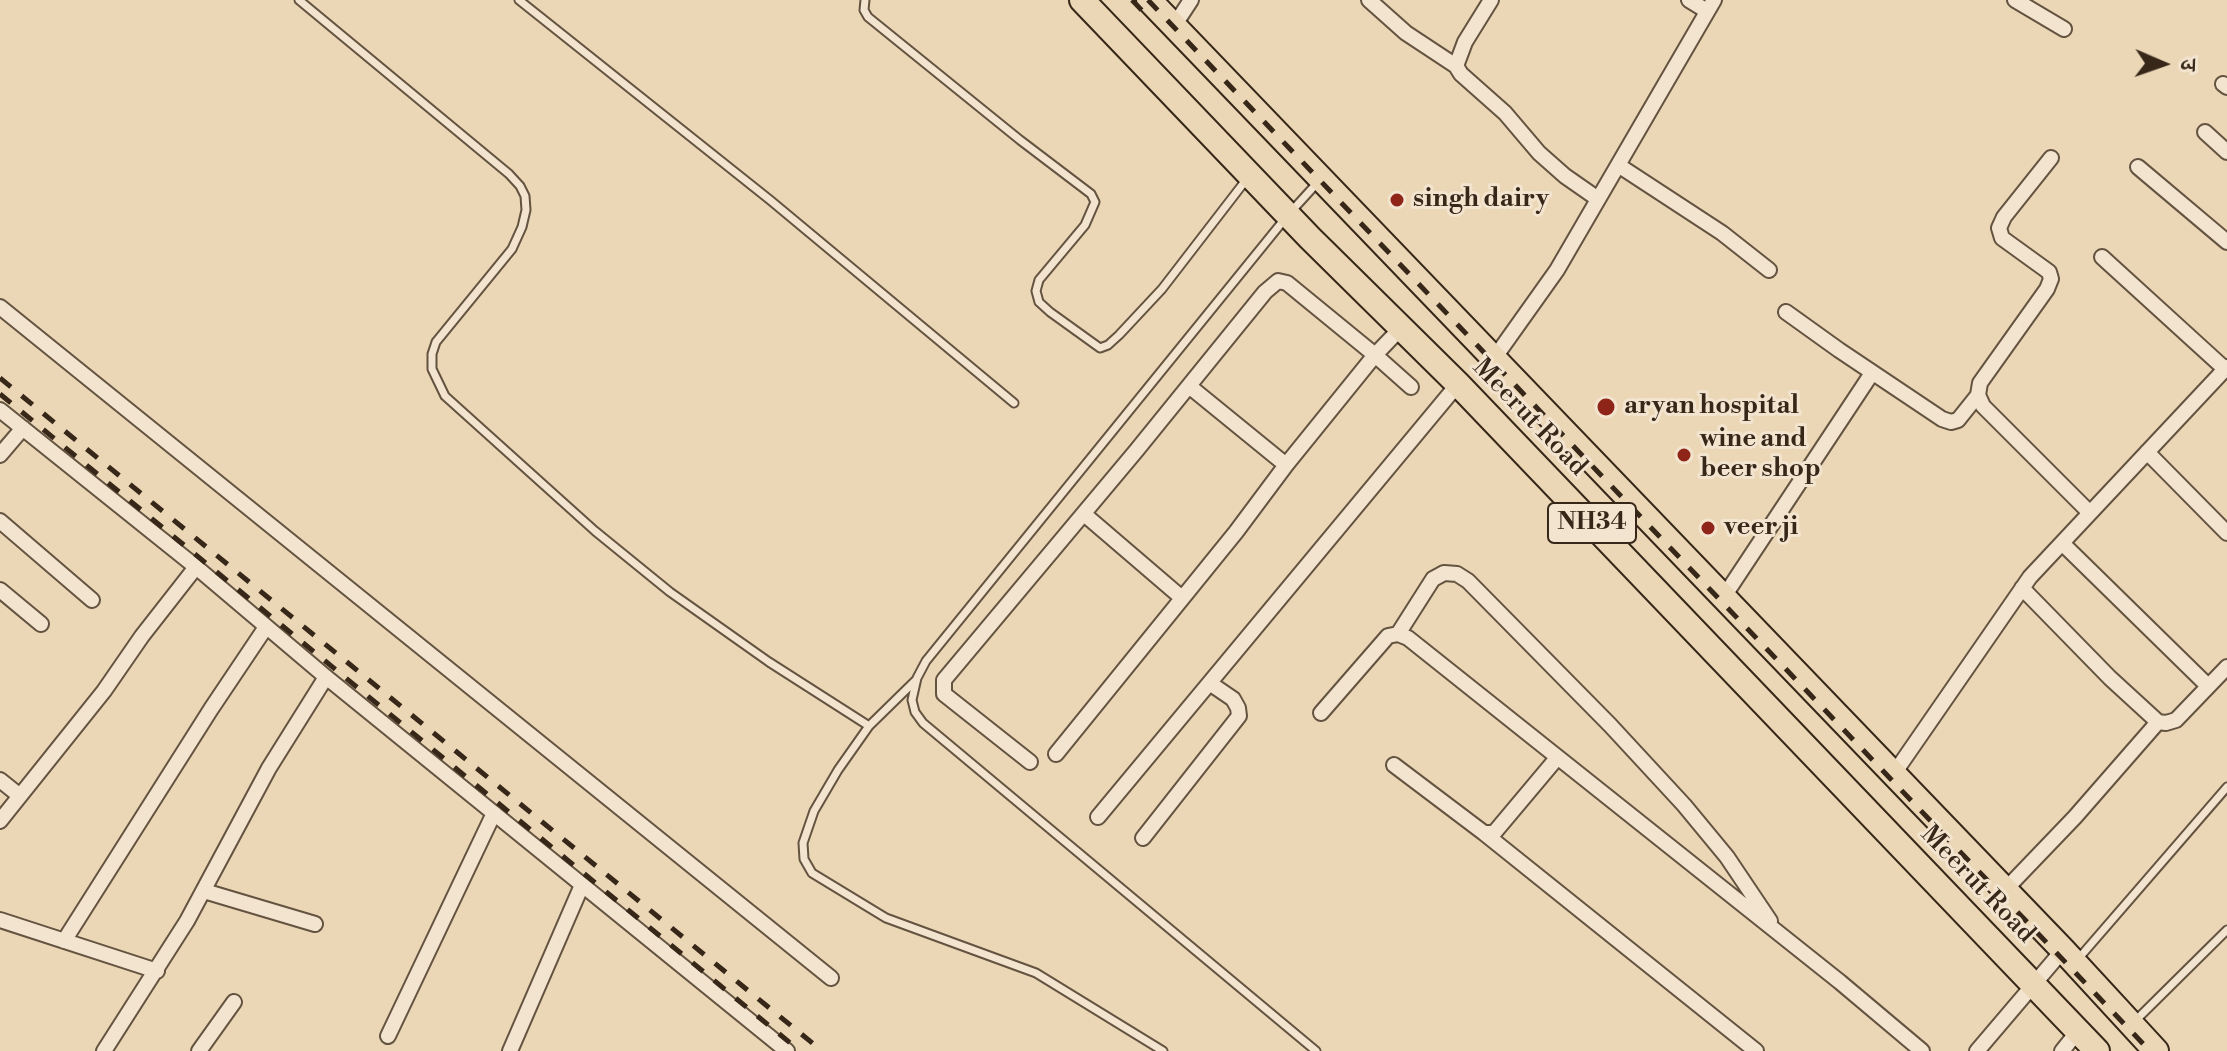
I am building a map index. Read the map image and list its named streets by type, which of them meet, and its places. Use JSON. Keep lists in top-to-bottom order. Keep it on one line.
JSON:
{"streets":{"highway":["Meerut Road","NH34"]},"places":["singh dairy","aryan hospital","wine and beer shop","veer ji"],"north":"right"}
